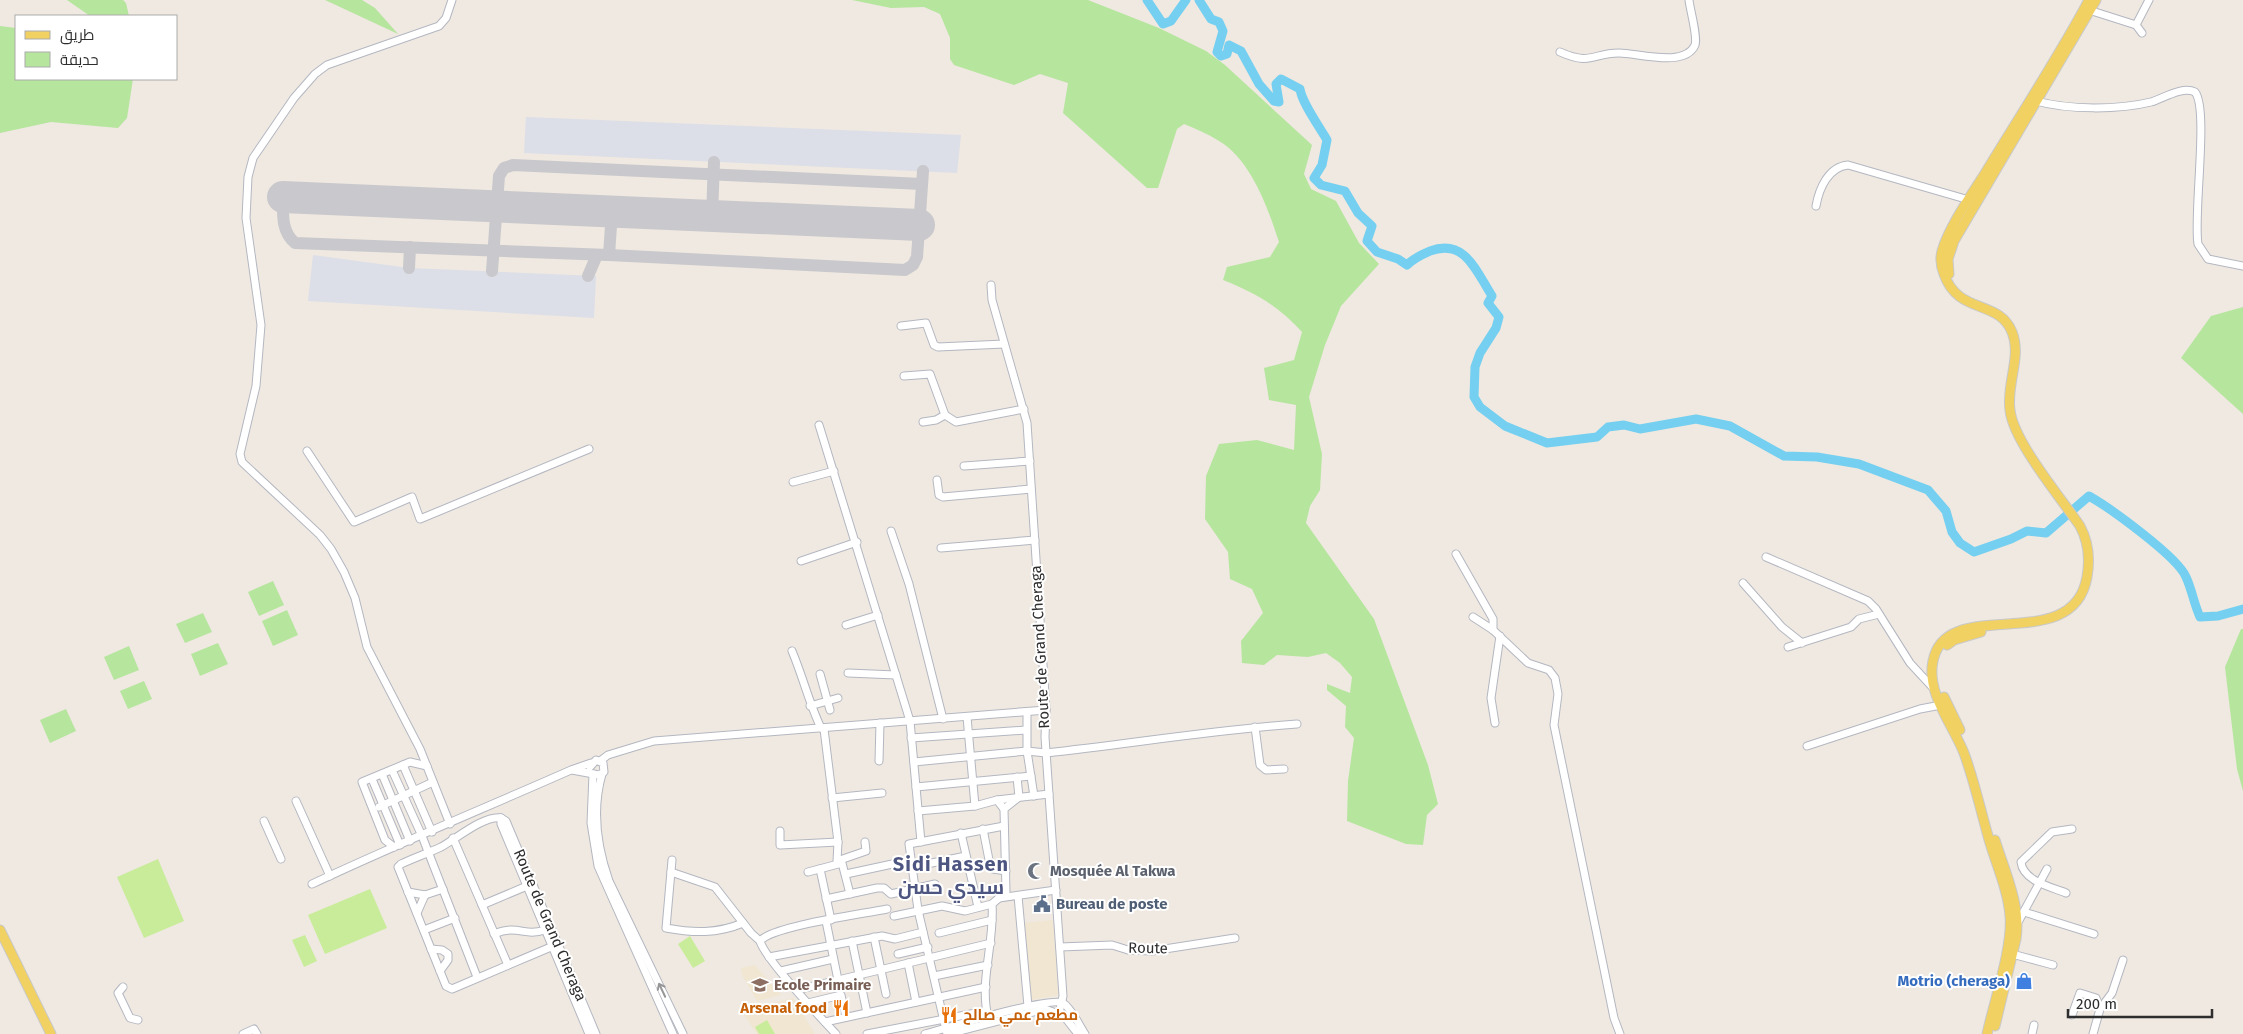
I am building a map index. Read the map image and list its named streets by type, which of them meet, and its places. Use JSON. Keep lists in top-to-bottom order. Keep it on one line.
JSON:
{"streets":{"street":["Route de Grand Cheraga","Route"]},"crossings":[["Route de Grand Cheraga","Route"]],"districts":["Sidi Hassen سيدي حسن"],"places":{"mosque":["Mosquée Al Takwa"],"public building":["Bureau de poste"],"shop":["Motrio (cheraga)"],"school or university":["Ecole Primaire"],"restaurant":["Arsenal food","مطعم عمي صالح"]},"legend":["طريق","حديقة"],"scale_bar":"200 m"}
